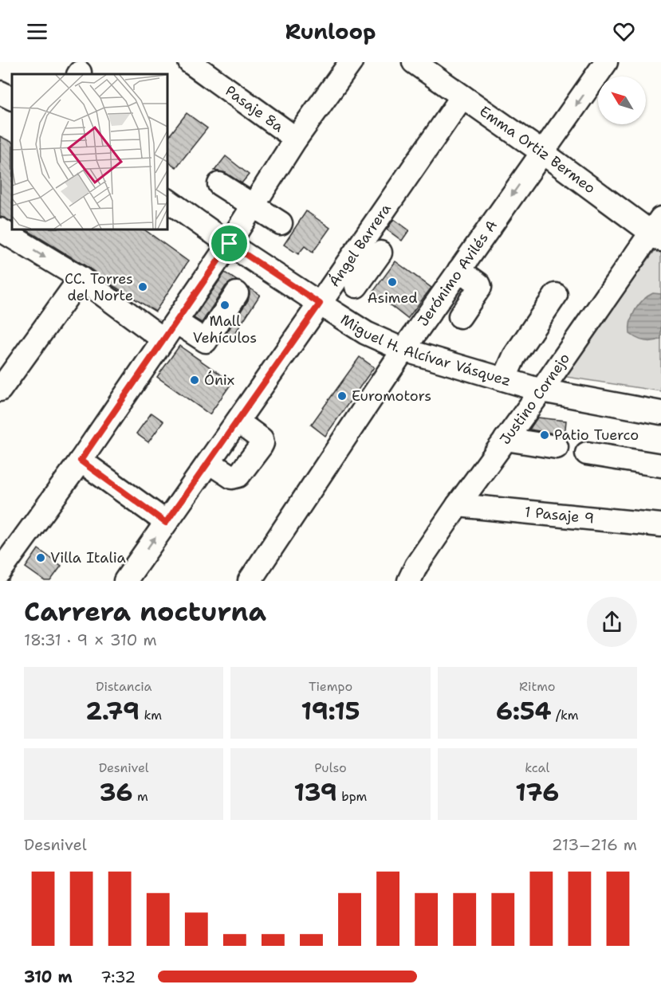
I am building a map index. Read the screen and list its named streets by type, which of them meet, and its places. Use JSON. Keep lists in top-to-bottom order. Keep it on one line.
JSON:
{"streets":{"street":["Pasaje 8a","Emma Ortiz Bermeo","Ángel Barrera","Jerónimo Avilés A","Miguel H. Alcívar Vásquez","Justino Cornejo","1 Pasaje 9"]},"crossings":[["Emma Ortiz Bermeo","Ángel Barrera"],["Emma Ortiz Bermeo","Jerónimo Avilés A"],["Emma Ortiz Bermeo","Justino Cornejo"],["Ángel Barrera","Miguel H. Alcívar Vásquez"],["Jerónimo Avilés A","Miguel H. Alcívar Vásquez"],["Miguel H. Alcívar Vásquez","Justino Cornejo"],["Justino Cornejo","1 Pasaje 9"]],"one_way":["Jerónimo Avilés A"],"places":["Asimed","CC. Torres del Norte","Mall Vehículos","Ónix","Euromotors","Patio Tuerco","Villa Italia"],"north":"top left","page":{"header":"Runloop","heading":["Carrera nocturna","18:31 · 9 × 310 m"],"stats":[["Distancia","2.79 km"],["Tiempo","19:15"],["Ritmo","6:54 /km"],["Desnivel","36 m"],["Pulso","139 bpm"],["kcal","176"]],"chart":["Desnivel","213–216 m"],"list":[{"name":"310 m","note":"7:32"}]}}
